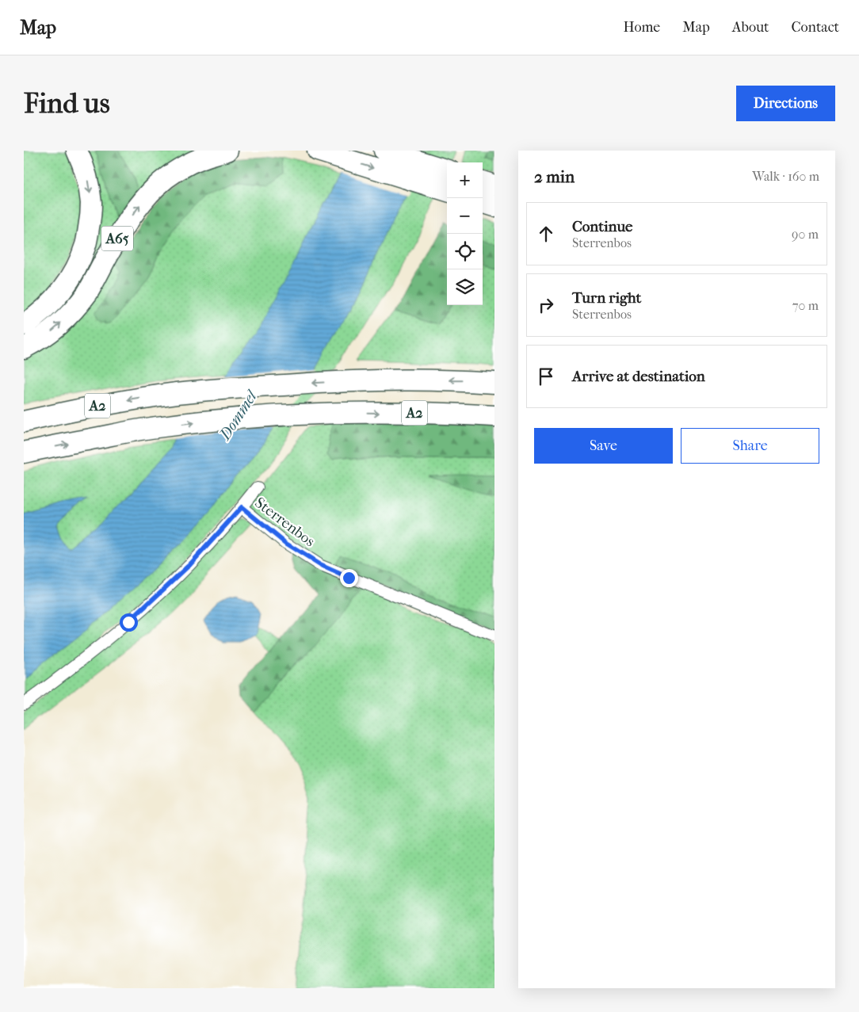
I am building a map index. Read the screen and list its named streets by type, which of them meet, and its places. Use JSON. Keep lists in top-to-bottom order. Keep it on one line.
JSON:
{"streets":{"highway":["A65","A2"],"street":["Sterrenbos"]},"water":["Dommel"],"page":{"header":"Map","nav":["Home","Map","About","Contact"],"buttons":["Directions",["Save","Share"]],"title":"Find us","heading":["2 min","Walk · 160 m"],"map_buttons":["+","−"],"list":[["Continue","Sterrenbos","90 m"],["Turn right","Sterrenbos","70 m"],"Arrive at destination"]}}
